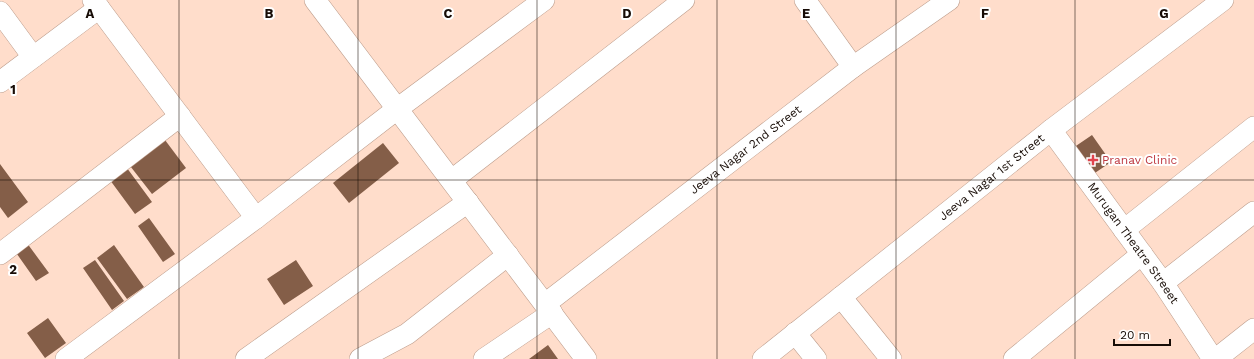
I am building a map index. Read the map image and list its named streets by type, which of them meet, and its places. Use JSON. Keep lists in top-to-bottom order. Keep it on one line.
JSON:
{"streets":{"street":["Jeeva Nagar 2nd Street","Jeeva Nagar 1st Street","Murugan Theatre Streeet"]},"crossings":[["Jeeva Nagar 1st Street","Murugan Theatre Streeet"]],"places":{"health":["Pranav Clinic"]},"scale_bar":"20 m","grid":{"columns":["A","B","C","D","E","F","G"],"rows":["1","2"]}}
